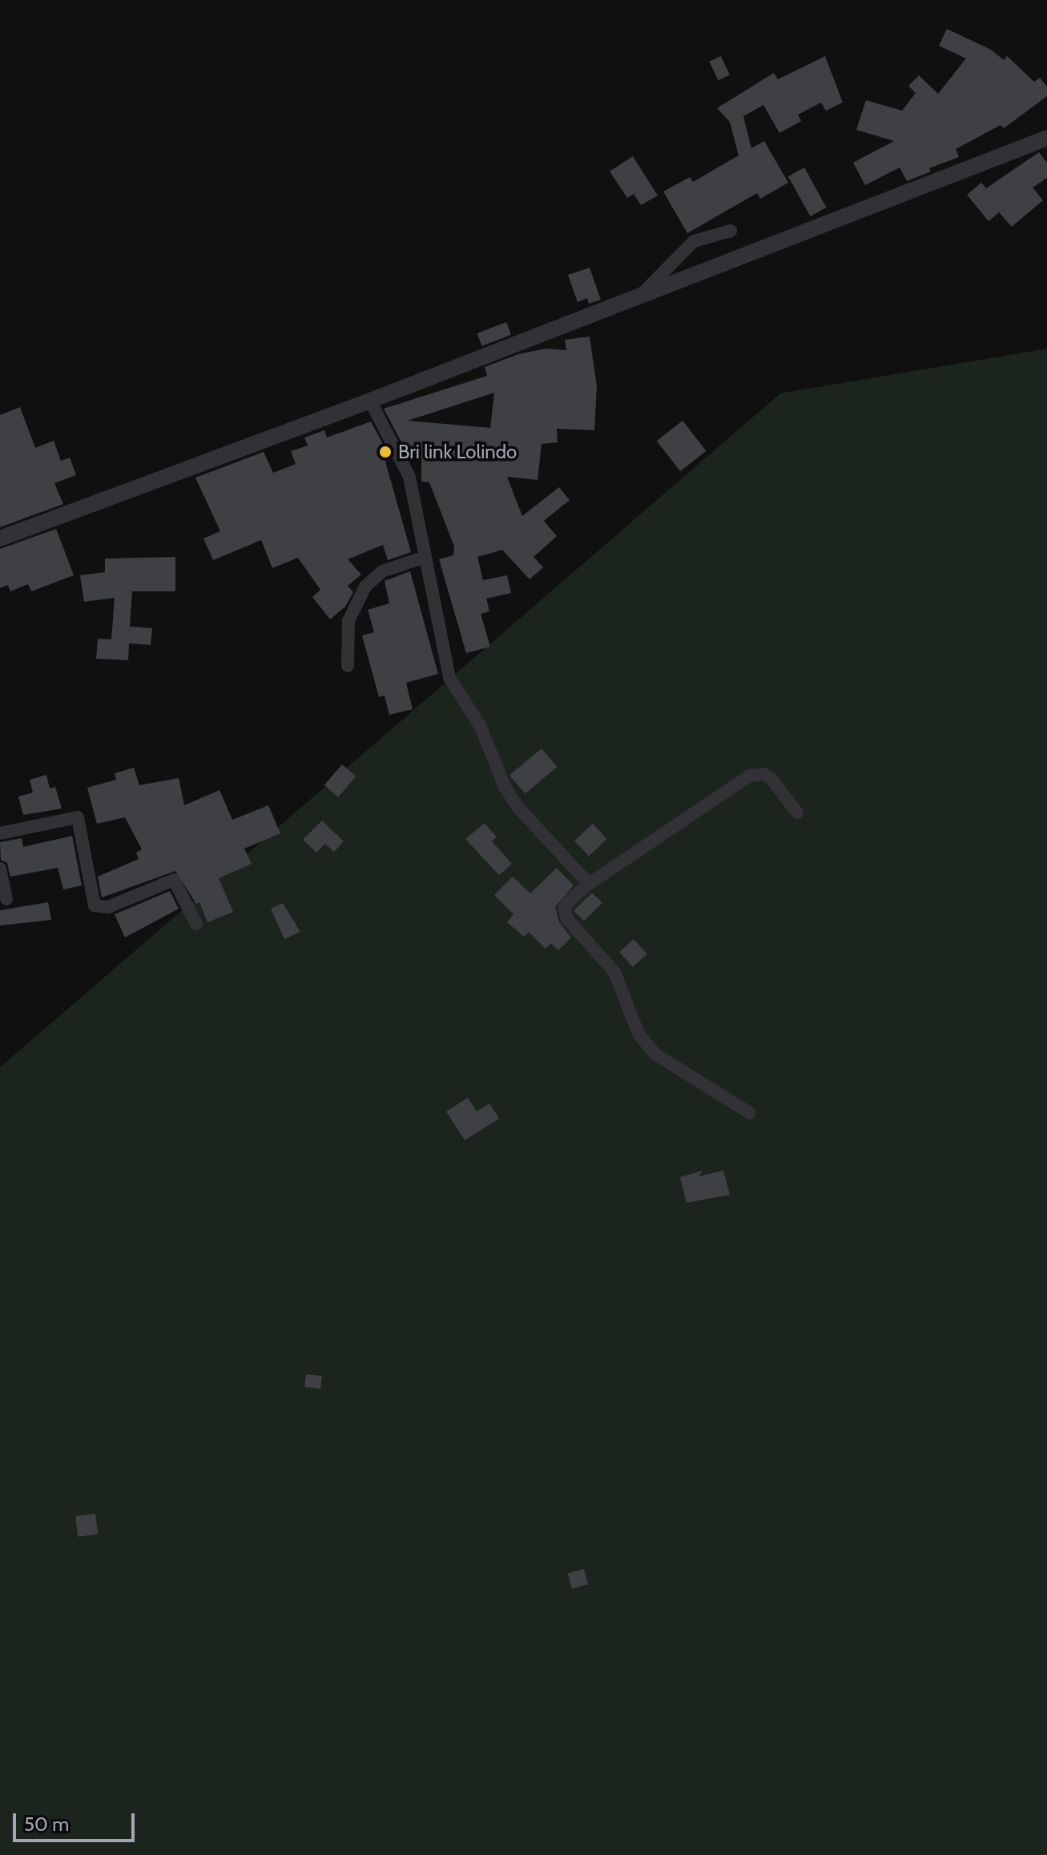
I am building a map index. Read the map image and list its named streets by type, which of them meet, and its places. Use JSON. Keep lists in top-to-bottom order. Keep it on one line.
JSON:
{"places":["Bri link Lolindo"],"scale_bar":"50 m"}
